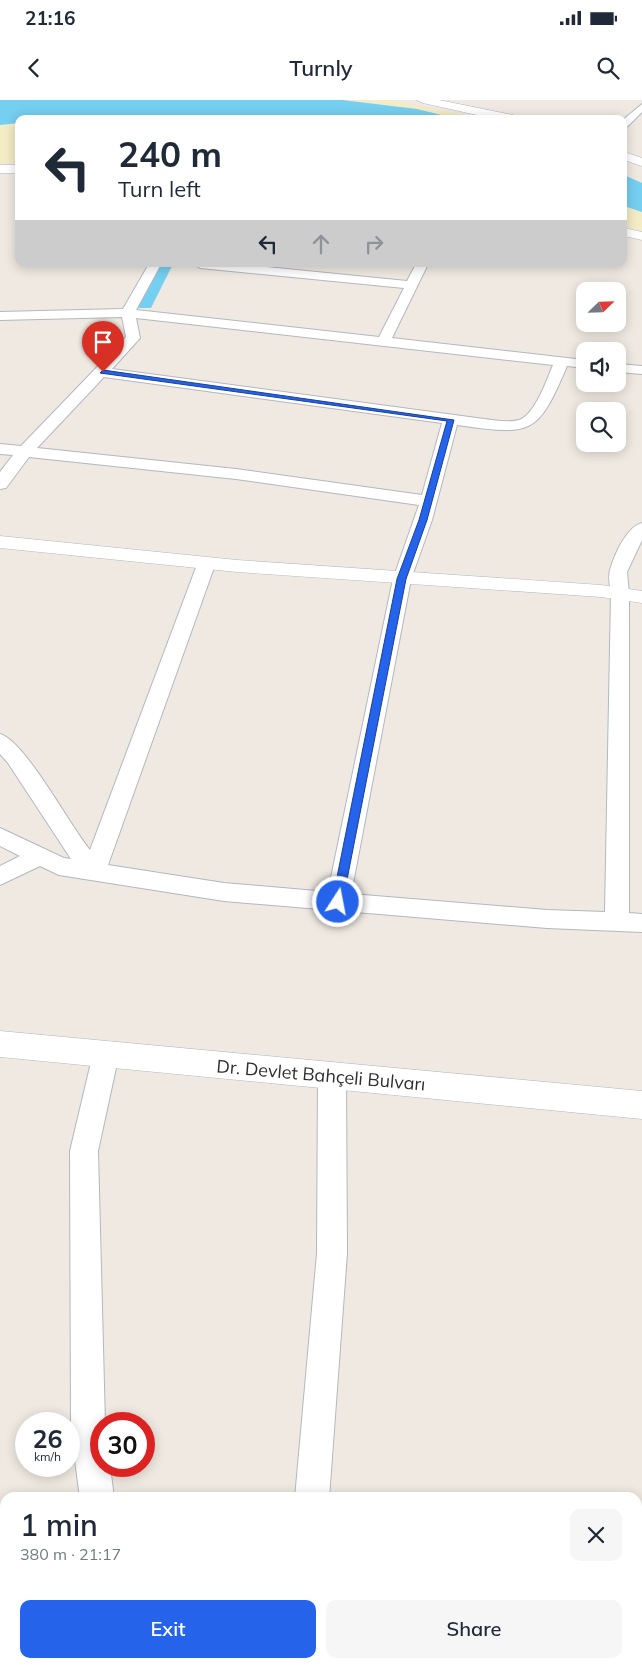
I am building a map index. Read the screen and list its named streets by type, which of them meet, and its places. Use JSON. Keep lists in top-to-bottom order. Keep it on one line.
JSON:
{"streets":{"street":["Dr. Devlet Bahçeli Bulvarı"]},"north":"top right","page":{"status":"21:16","header":"Turnly","turn":["240 m","Turn left"],"speed":"26 km/h","limit":"30","heading":["1 min","380 m · 21:17"],"buttons":["Exit","Share"]}}
